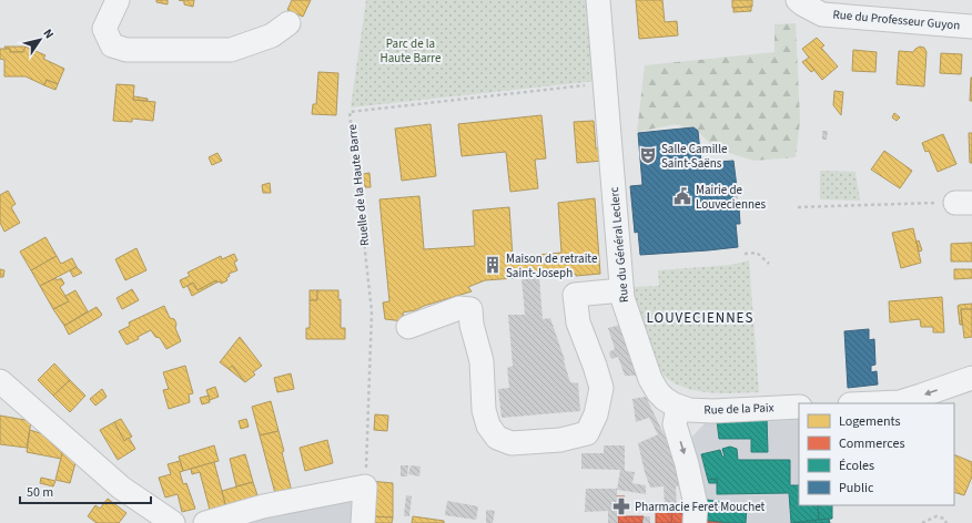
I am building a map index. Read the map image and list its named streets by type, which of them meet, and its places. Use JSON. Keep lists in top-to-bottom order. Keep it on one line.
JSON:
{"streets":{"street":["Rue du Professeur Guyon","Rue du Général Leclerc","Rue de la Paix"],"path":["Ruelle de la Haute Barre"]},"crossings":[["Ruelle de la Haute Barre","Rue du Général Leclerc"],["Rue du Général Leclerc","Rue de la Paix"]],"districts":["LOUVECIENNES"],"parks":["Parc de la Haute Barre"],"places":{"theatre":["Salle Camille Saint-Saëns"],"public building":["Mairie de Louveciennes"],"building":["Maison de retraite Saint-Joseph"],"pharmacy":["Pharmacie Feret Mouchet"]},"legend":["Logements","Commerces","Écoles","Public"],"scale_bar":"50 m","north":"top right"}
